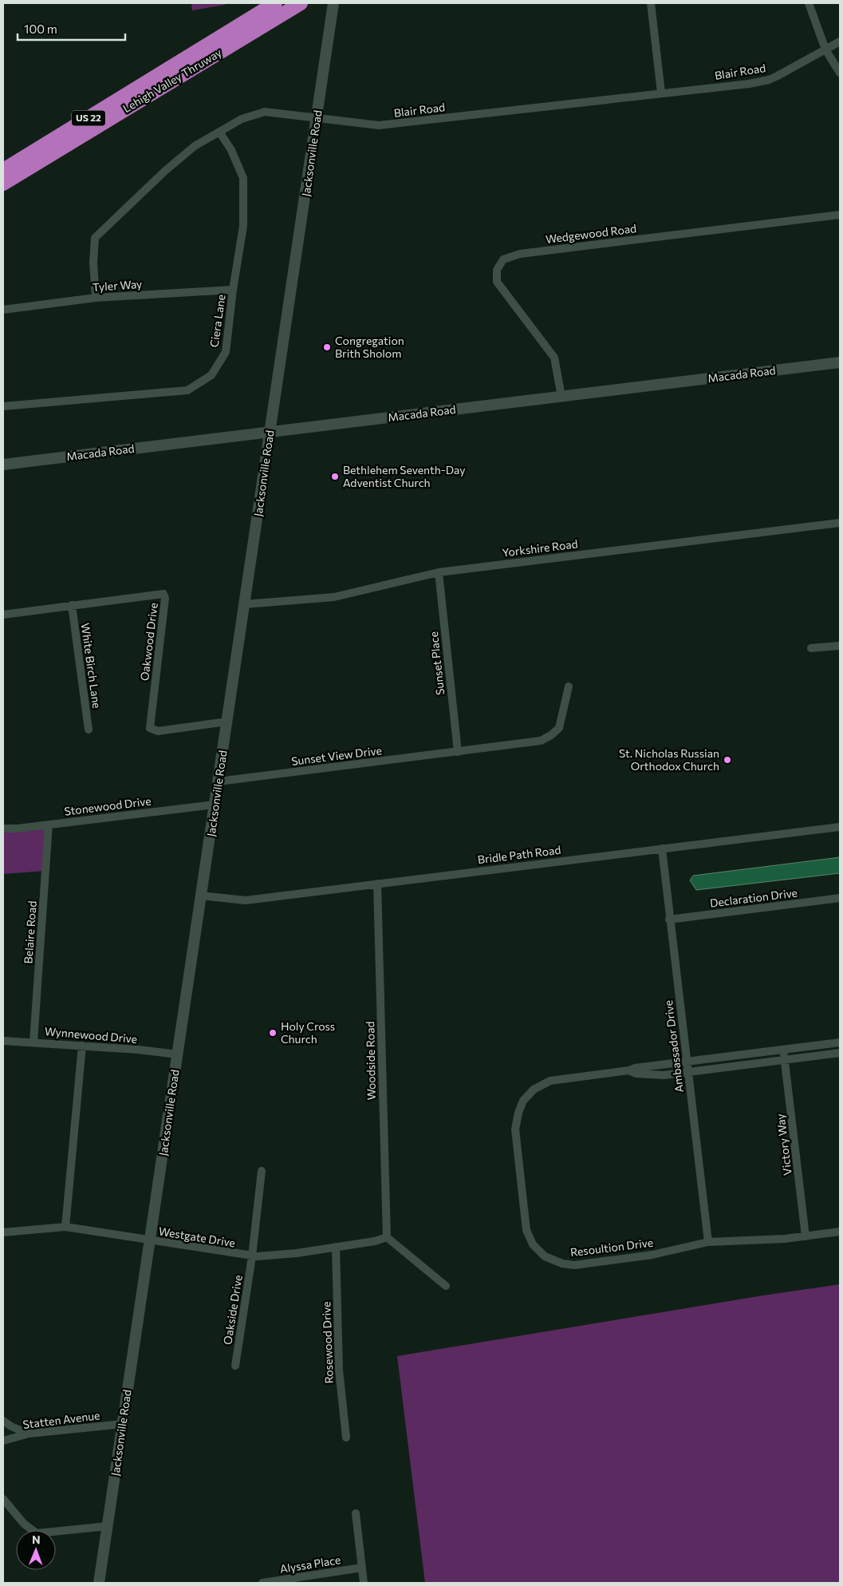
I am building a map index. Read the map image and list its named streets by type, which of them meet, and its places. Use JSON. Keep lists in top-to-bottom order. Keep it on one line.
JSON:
{"streets":{"highway":["Lehigh Valley Thruway","US 22"],"street":["Blair Road","Jacksonville Road","Wedgewood Road","Tyler Way","Ciera Lane","Macada Road","Yorkshire Road","Oakwood Drive","Sunset Place","White Birch Lane","Sunset View Drive","Stonewood Drive","Bridle Path Road","Declaration Drive","Belaire Road","Wynnewood Drive","Ambassador Drive","Woodside Road","Victory Way","Westgate Drive","Resoultion Drive","Oakside Drive","Rosewood Drive","Statten Avenue","Alyssa Place"]},"crossings":[["Blair Road","Jacksonville Road"],["Blair Road","Tyler Way"],["Blair Road","Ciera Lane"],["Jacksonville Road","Macada Road"],["Jacksonville Road","Yorkshire Road"],["Jacksonville Road","Oakwood Drive"],["Jacksonville Road","Sunset View Drive"],["Jacksonville Road","Stonewood Drive"],["Jacksonville Road","Bridle Path Road"],["Jacksonville Road","Wynnewood Drive"],["Jacksonville Road","Westgate Drive"],["Jacksonville Road","Statten Avenue"],["Wedgewood Road","Macada Road"],["Tyler Way","Ciera Lane"],["Yorkshire Road","Sunset Place"],["Oakwood Drive","White Birch Lane"],["Sunset Place","Sunset View Drive"],["Stonewood Drive","Belaire Road"],["Bridle Path Road","Ambassador Drive"],["Bridle Path Road","Woodside Road"],["Declaration Drive","Ambassador Drive"],["Belaire Road","Wynnewood Drive"],["Ambassador Drive","Resoultion Drive"],["Woodside Road","Westgate Drive"],["Victory Way","Resoultion Drive"],["Westgate Drive","Oakside Drive"],["Westgate Drive","Rosewood Drive"]],"places":["Congregation Brith Sholom","Bethlehem Seventh-Day Adventist Church","St. Nicholas Russian Orthodox Church","Holy Cross Church"],"scale_bar":"100 m","north":"top"}
